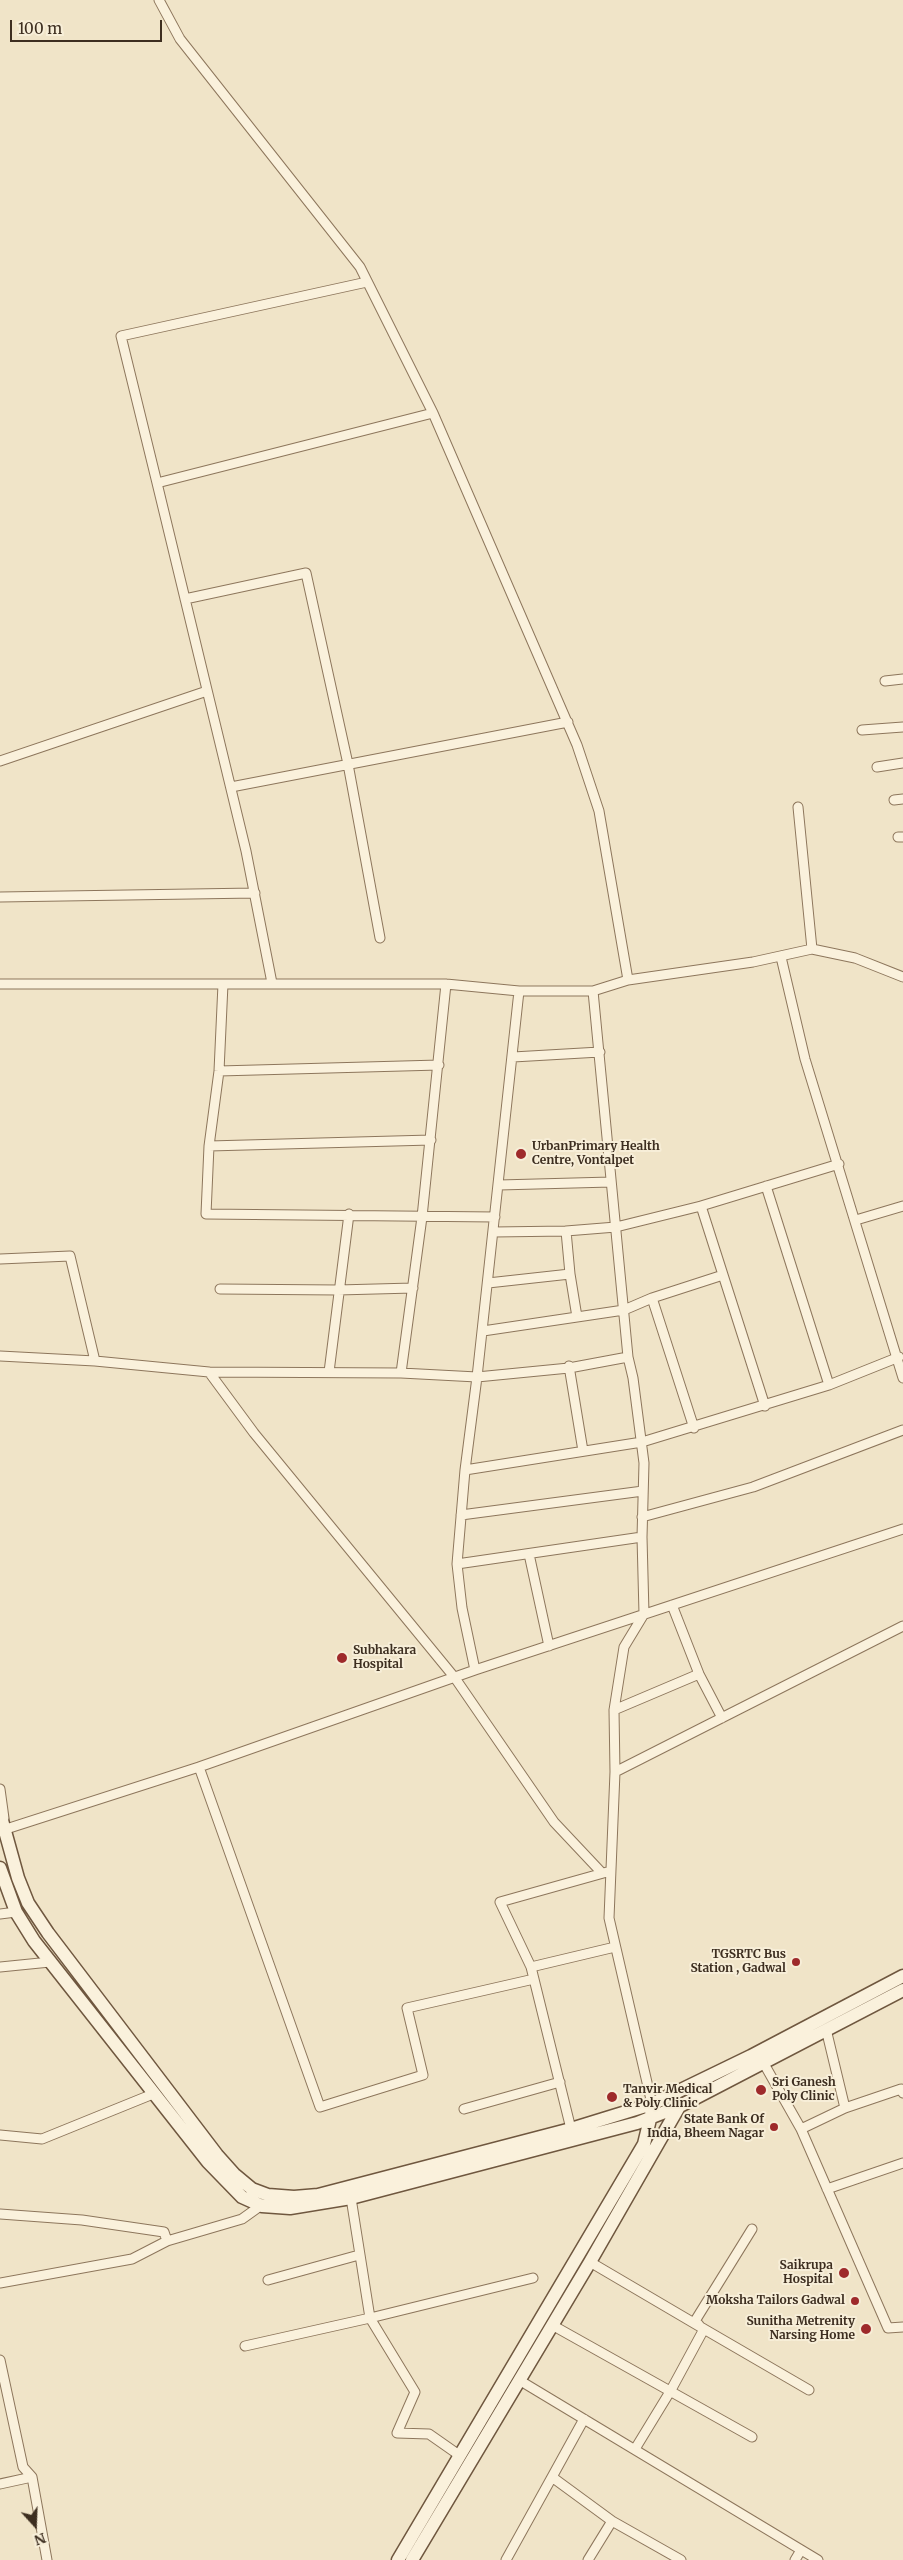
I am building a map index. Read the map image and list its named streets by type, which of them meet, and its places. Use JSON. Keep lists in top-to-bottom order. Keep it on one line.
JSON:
{"places":["UrbanPrimary Health Centre, Vontalpet","Subhakara Hospital","TGSRTC Bus Station , Gadwal","Sri Ganesh Poly Clinic","Tanvir Medical & Poly Clinic","State Bank Of India, Bheem Nagar","Saikrupa Hospital","Moksha Tailors Gadwal","Sunitha Metrenity Narsing Home"],"scale_bar":"100 m","north":"bottom"}
